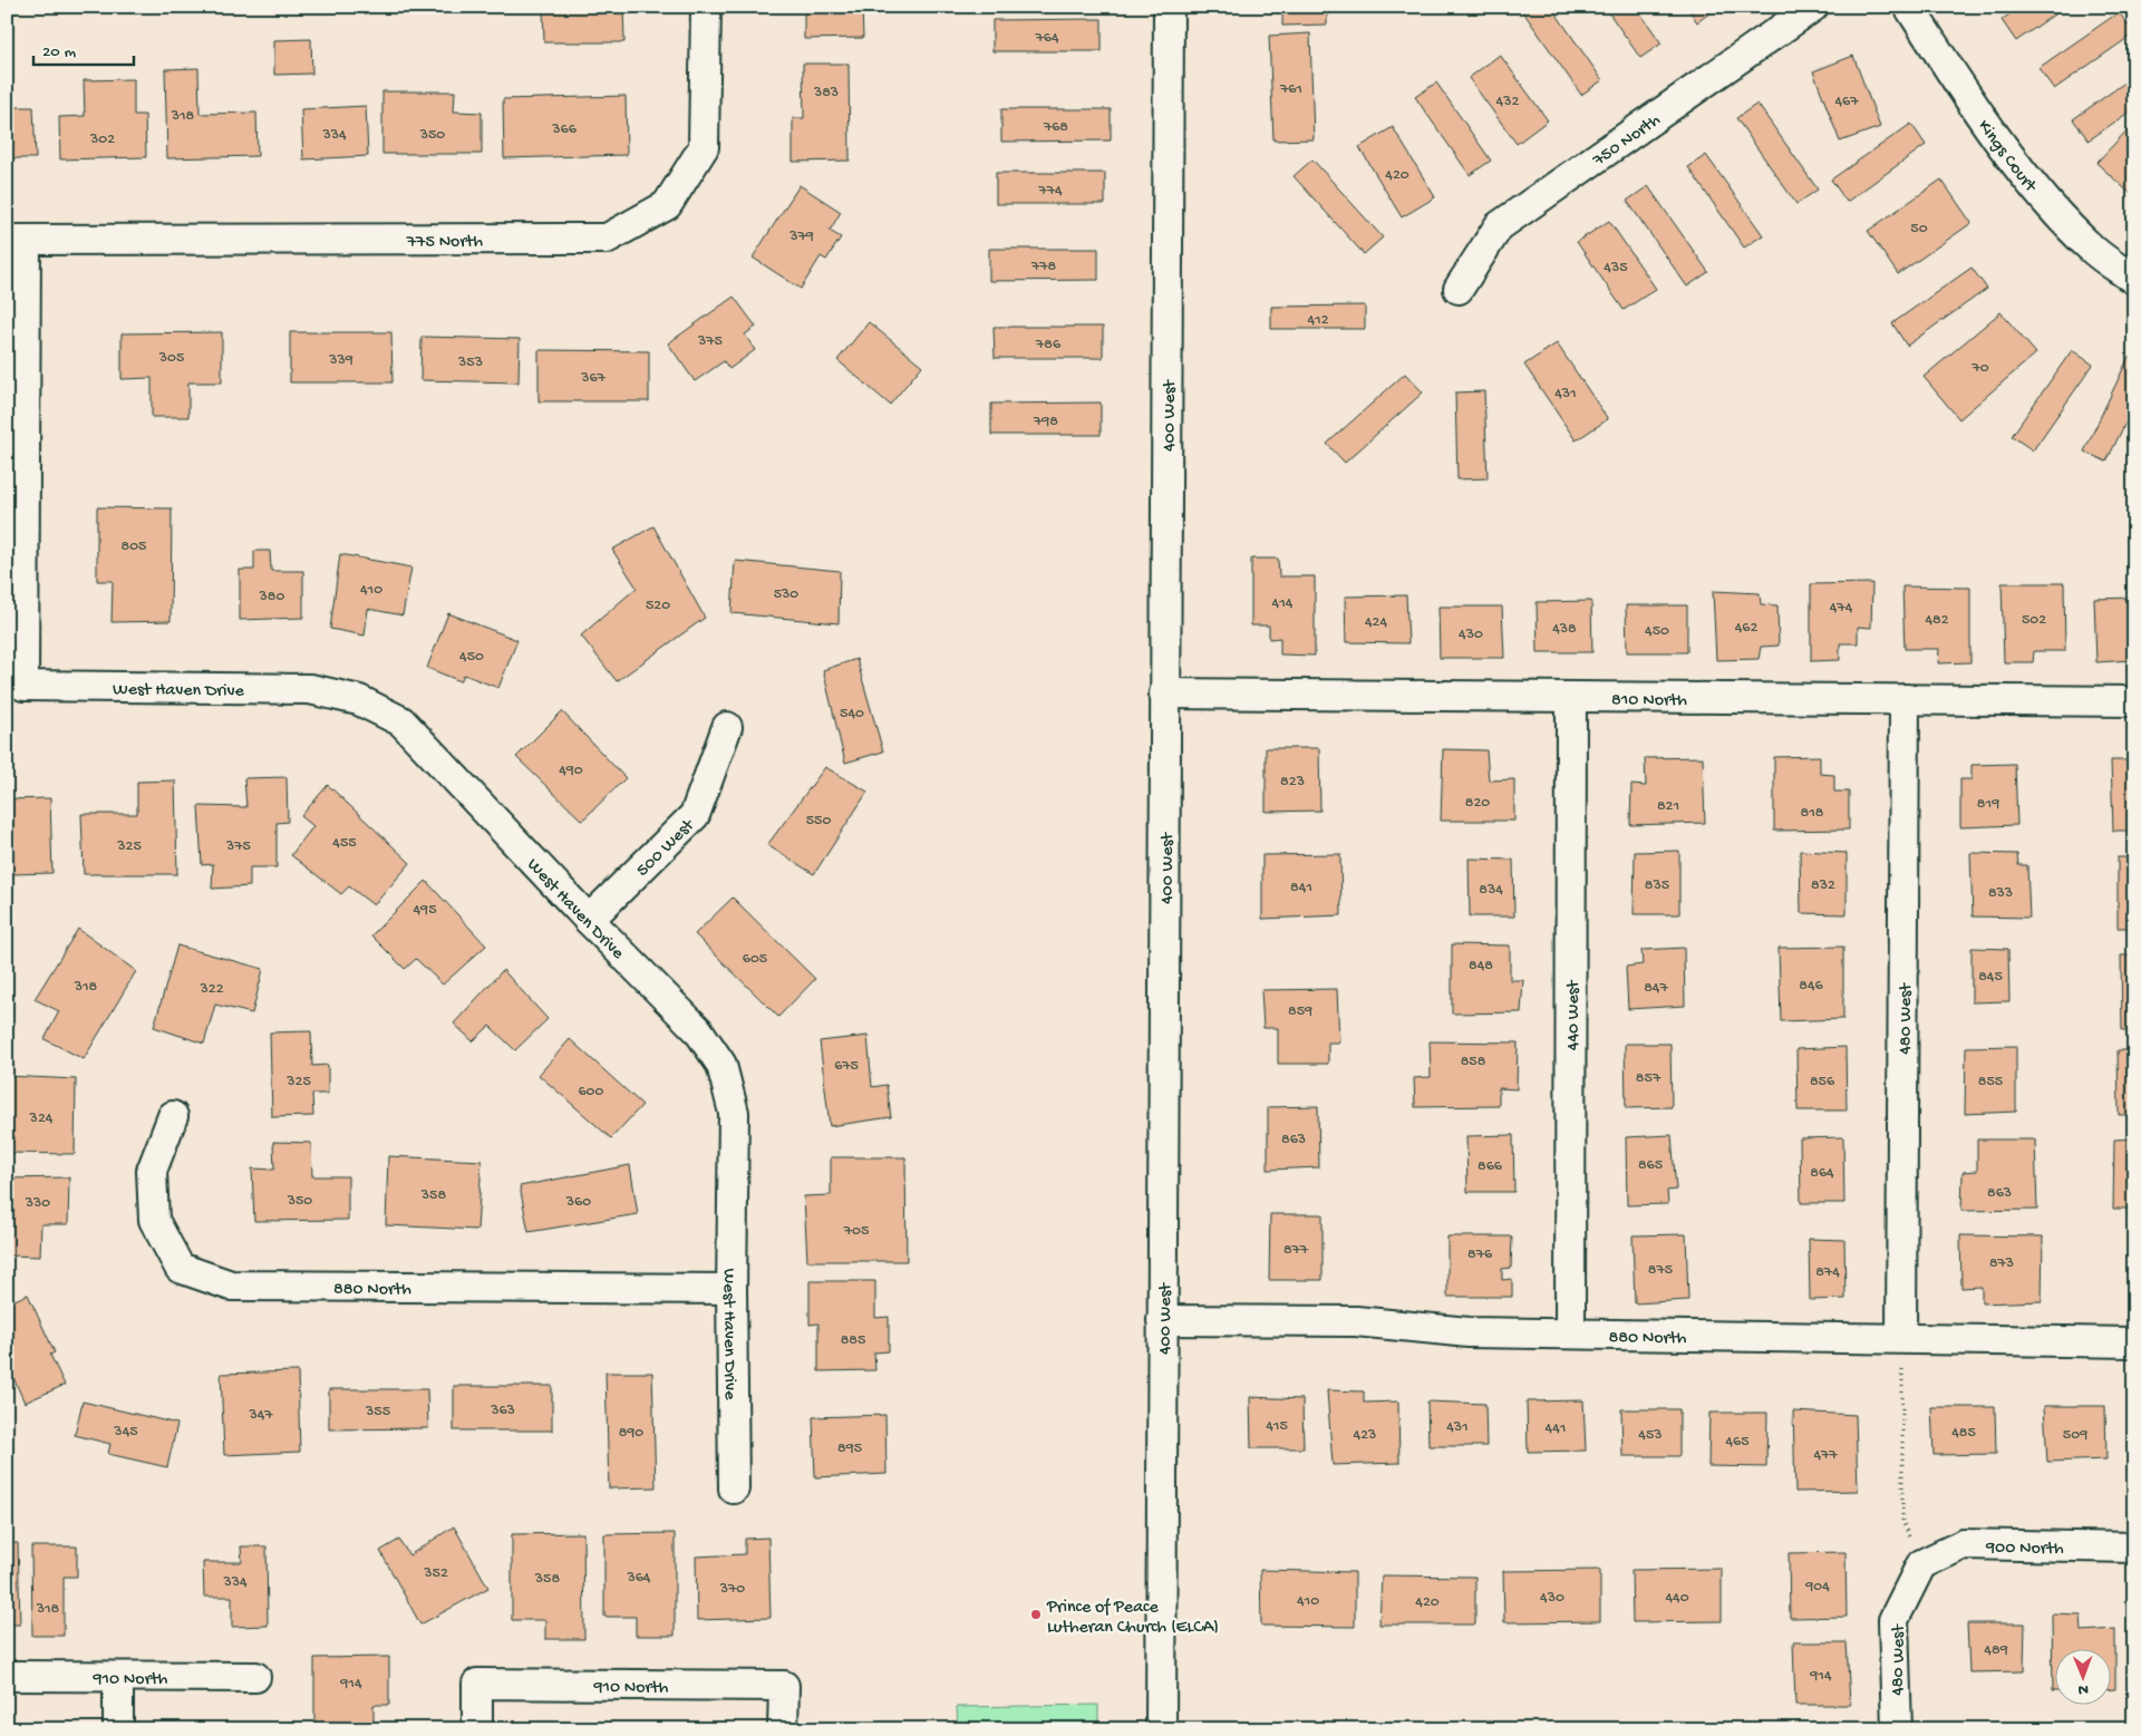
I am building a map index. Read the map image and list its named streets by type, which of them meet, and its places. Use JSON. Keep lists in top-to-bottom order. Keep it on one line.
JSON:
{"streets":{"street":["750 North","Kings Court","775 North","400 West","West Haven Drive","810 North","500 West","440 West","480 West","880 North","900 North","910 North"]},"crossings":[["775 North","West Haven Drive"],["400 West","810 North"],["400 West","880 North"],["West Haven Drive","500 West"],["West Haven Drive","880 North"],["810 North","440 West"],["810 North","480 West"],["440 West","880 North"],["480 West","880 North"],["480 West","900 North"]],"places":["Prince of Peace Lutheran Church (ELCA)"],"house_numbers":["764","761","383","432","467","318","768","366","334","350","302","420","774","50","379","778","435","412","375","786","305","339","353","70","367","431","798","805","410","530","380","414","520","474","482","502","424","462","438","450","430","450","540","490","823","820","819","821","818","550","455","325","375","835","832","841","834","833","495","605","848","845","846","318","847","322","859","858","675","857","325","856","855","600","324","863","865","866","864","863","358","350","360","330","705","877","876","873","875","874","885","363","355","347","415","431","441","345","890","485","423","453","509","465","895","477","352","364","358","334","904","370","430","440","410","420","318","489","914","914"],"scale_bar":"20 m","north":"bottom"}
